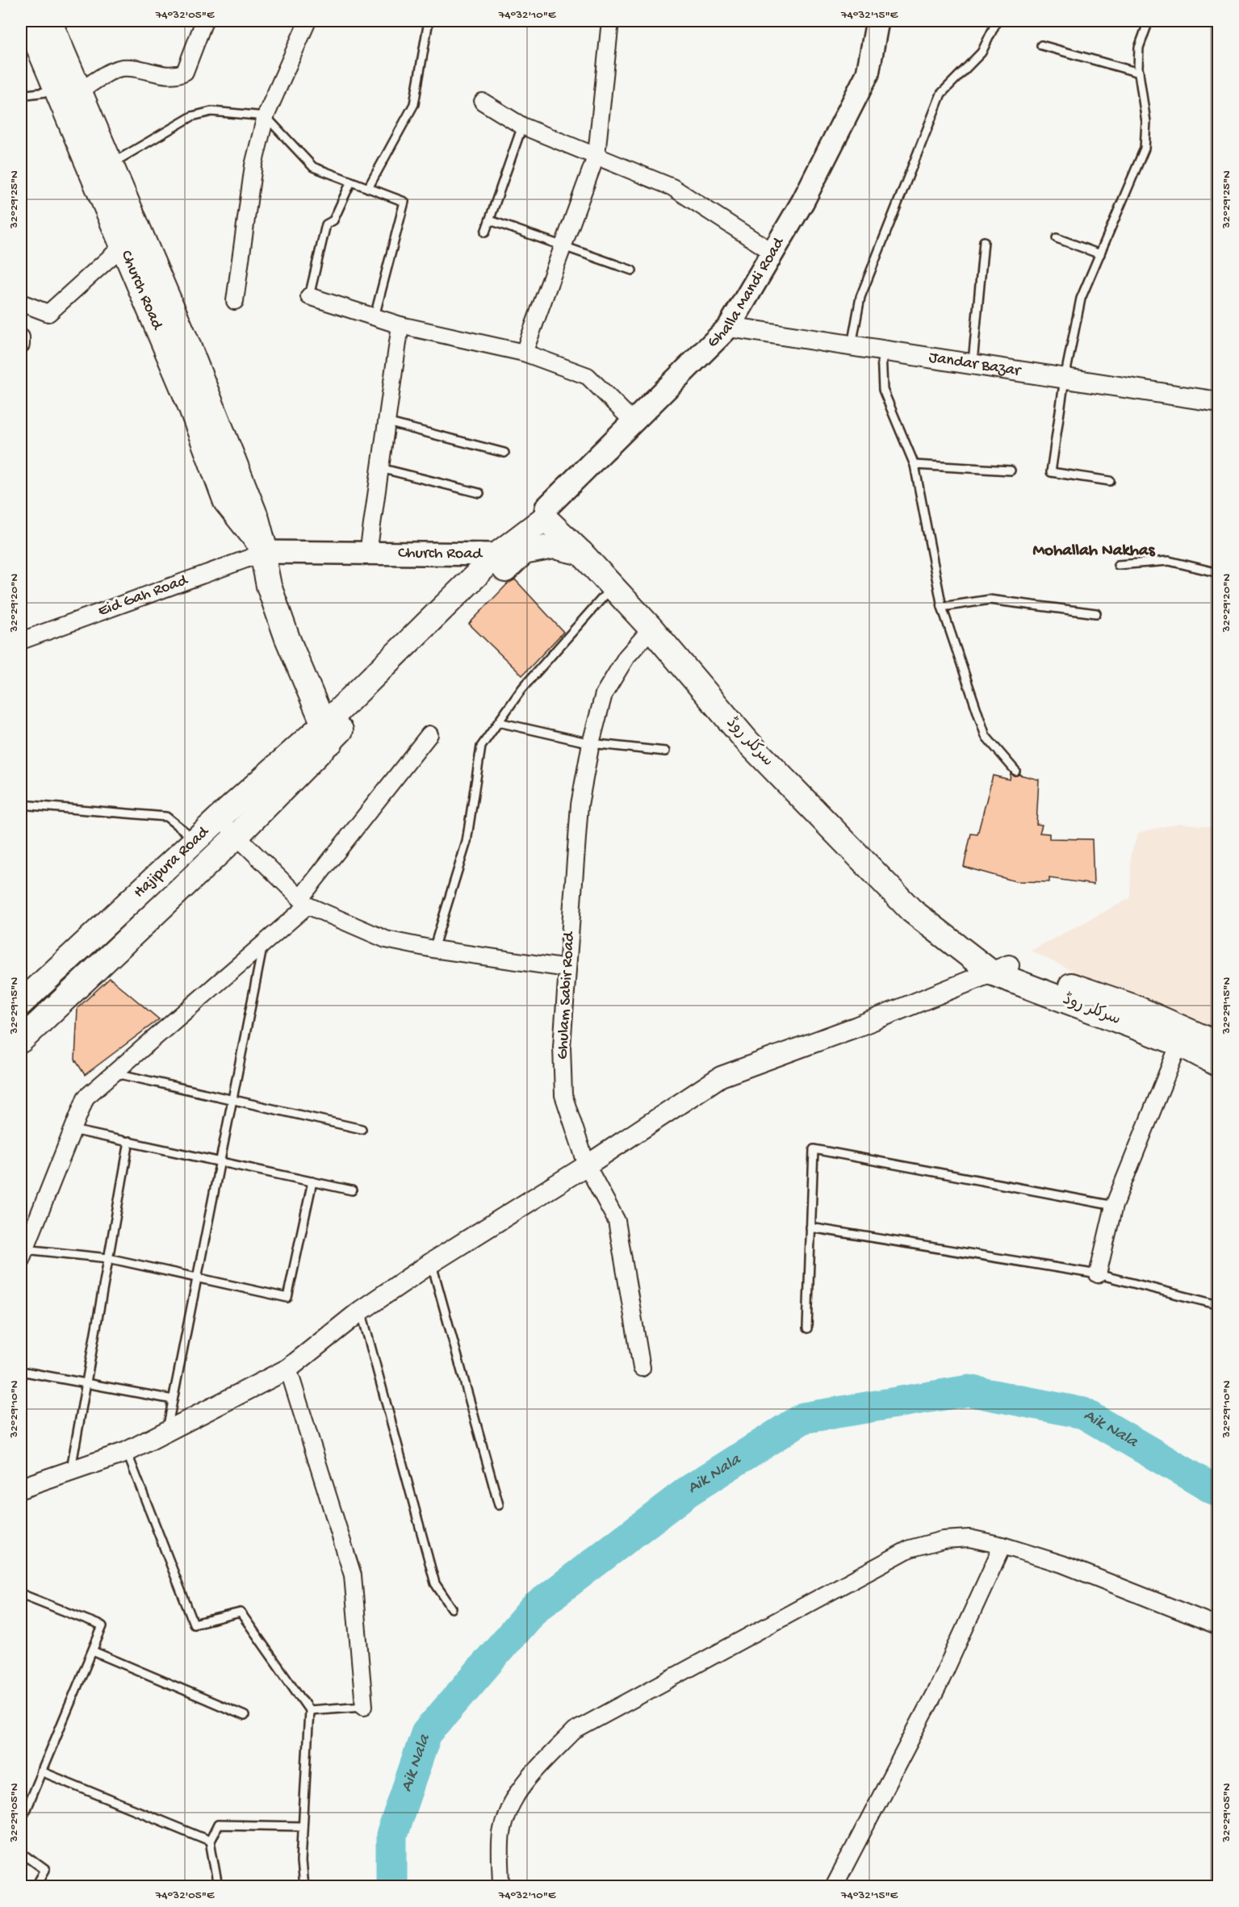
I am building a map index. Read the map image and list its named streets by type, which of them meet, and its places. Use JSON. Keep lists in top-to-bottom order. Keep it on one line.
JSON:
{"streets":{"main road":["Church Road","Ghalla Mandi Road","سرکلر روڈ","Hajipura Road"],"street":["Jandar Bazar","Eid Gah Road","Ghulam Sabir Road"]},"crossings":[["Church Road","Eid Gah Road"],["Church Road","Hajipura Road"],["Ghalla Mandi Road","Jandar Bazar"],["Ghalla Mandi Road","سرکلر روڈ"],["سرکلر روڈ","Ghulam Sabir Road"]],"districts":["Mohallah Nakhas"],"water":["Aik Nala"],"coordinates":["74°32'05\"E","74°32'10\"E","74°32'15\"E","32°29'25\"N","32°29'20\"N","32°29'15\"N","32°29'10\"N","32°29'05\"N"]}
